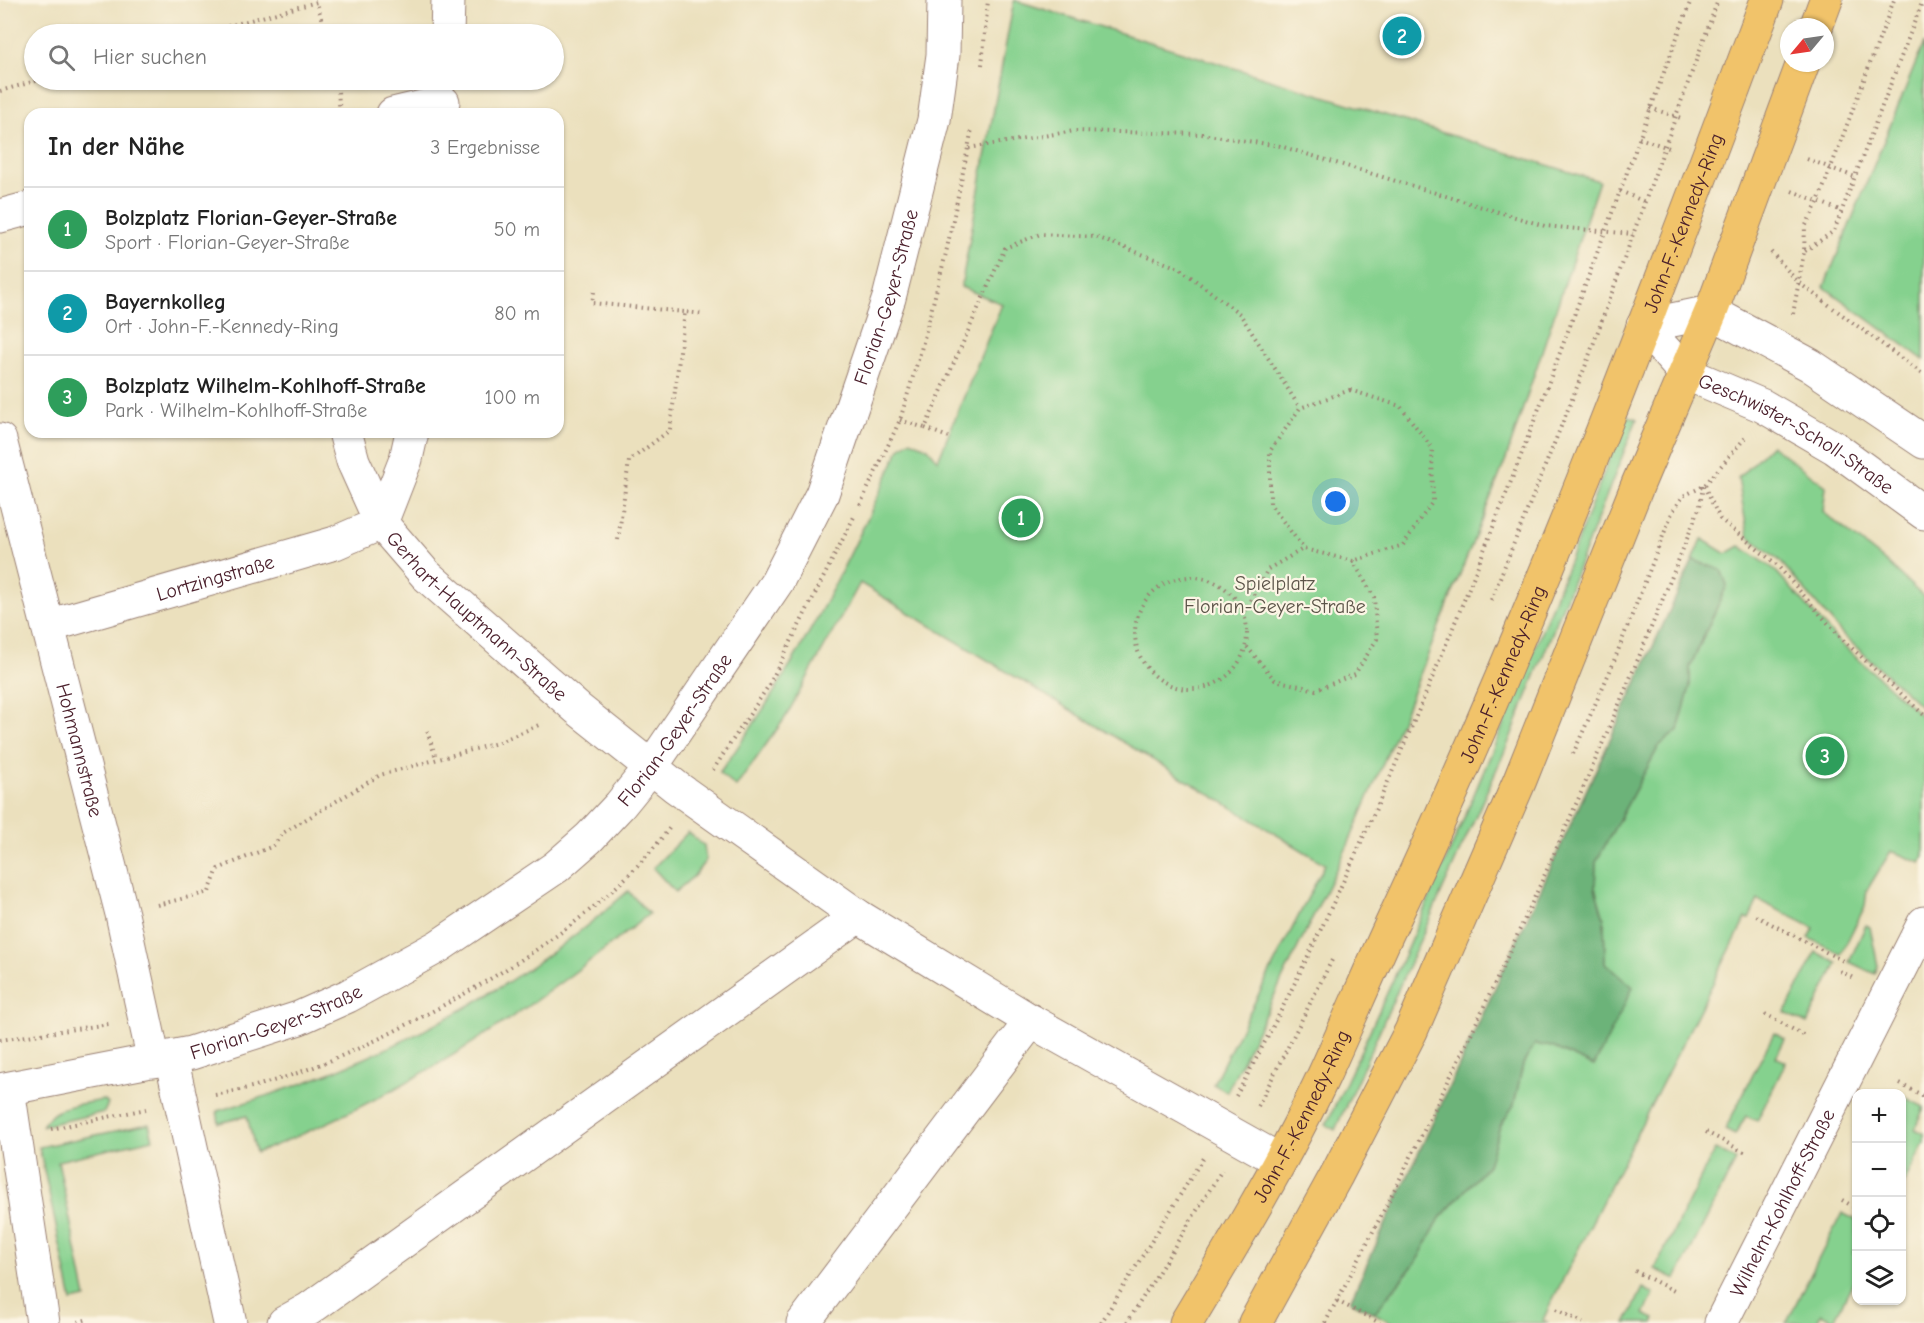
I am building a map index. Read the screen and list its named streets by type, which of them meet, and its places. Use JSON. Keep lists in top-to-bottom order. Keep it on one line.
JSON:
{"streets":{"main road":["John-F.-Kennedy-Ring"],"street":["Florian-Geyer-Straße","Geschwister-Scholl-Straße","Lortzingstraße","Gerhart-Hauptmann-Straße","Hohmannstraße","Wilhelm-Kohlhoff-Straße"]},"crossings":[["John-F.-Kennedy-Ring","Geschwister-Scholl-Straße"],["John-F.-Kennedy-Ring","Gerhart-Hauptmann-Straße"],["Florian-Geyer-Straße","Gerhart-Hauptmann-Straße"],["Florian-Geyer-Straße","Hohmannstraße"],["Lortzingstraße","Gerhart-Hauptmann-Straße"],["Lortzingstraße","Hohmannstraße"]],"parks":["Spielplatz Florian-Geyer-Straße"],"north":"bottom left","page":{"pins":["2","1","3"],"search":"Hier suchen","heading":["In der Nähe","3 Ergebnisse"],"list":[{"mark":"1","name":"Bolzplatz Florian-Geyer-Straße","note":"Sport · Florian-Geyer-Straße","value":"50 m"},{"mark":"2","name":"Bayernkolleg","note":"Ort · John-F.-Kennedy-Ring","value":"80 m"},{"mark":"3","name":"Bolzplatz Wilhelm-Kohlhoff-Straße","note":"Park · Wilhelm-Kohlhoff-Straße","value":"100 m"}],"map_buttons":["+","−"]}}
